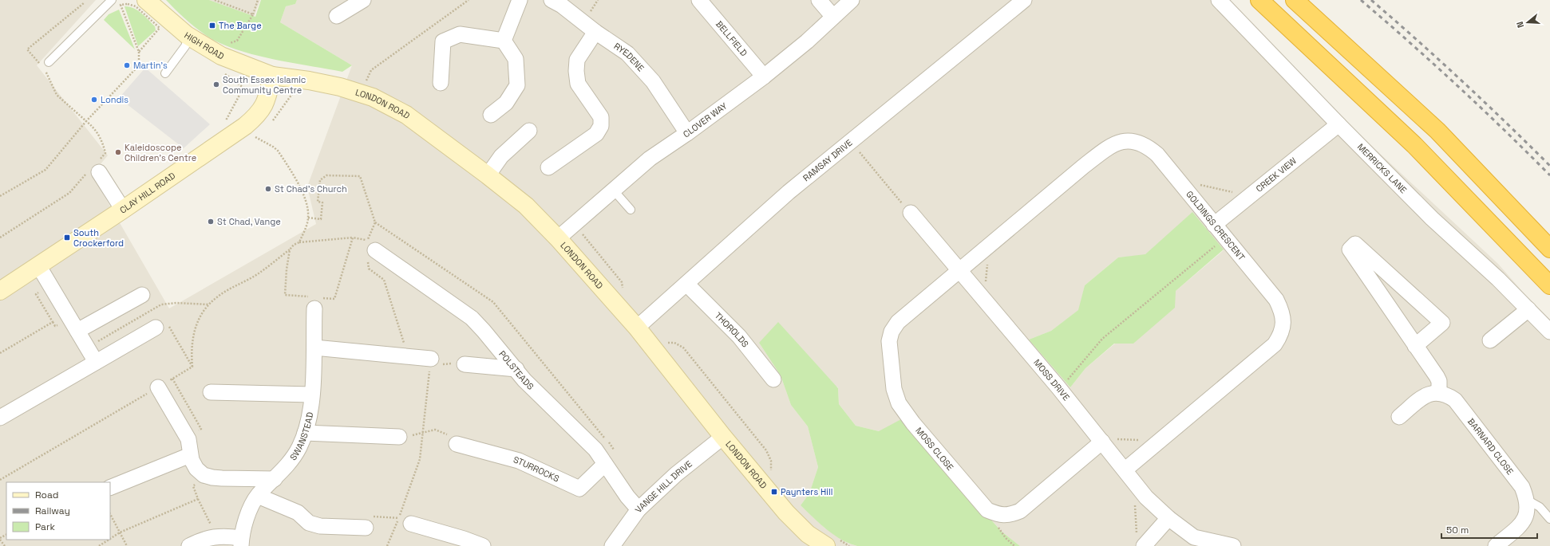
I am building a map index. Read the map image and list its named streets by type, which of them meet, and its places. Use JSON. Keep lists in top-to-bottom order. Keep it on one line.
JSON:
{"streets":{"main road":["HIGH ROAD","LONDON ROAD","CLAY HILL ROAD"],"street":["BELLFIELD","RYEDENE","CLOVER WAY","RAMSAY DRIVE","MERRICKS LANE","CREEK VIEW","GOLDINGS CRESCENT","THOROLDS","POLSTEADS","MOSS DRIVE","SWANSTEAD","BARNARD CLOSE","MOSS CLOSE","STURROCKS","VANGE HILL DRIVE"]},"crossings":[["BELLFIELD","CLOVER WAY"],["HIGH ROAD","LONDON ROAD"],["HIGH ROAD","CLAY HILL ROAD"],["RYEDENE","CLOVER WAY"],["LONDON ROAD","CLOVER WAY"],["LONDON ROAD","RAMSAY DRIVE"],["LONDON ROAD","CLAY HILL ROAD"],["LONDON ROAD","VANGE HILL DRIVE"],["RAMSAY DRIVE","THOROLDS"],["MERRICKS LANE","CREEK VIEW"],["CREEK VIEW","GOLDINGS CRESCENT"],["GOLDINGS CRESCENT","MOSS DRIVE"],["GOLDINGS CRESCENT","MOSS CLOSE"],["POLSTEADS","STURROCKS"],["POLSTEADS","VANGE HILL DRIVE"],["MOSS DRIVE","MOSS CLOSE"]],"places":{"transit":["The Barge","South Crockerford","Paynters Hill"],"other":["Martin's","South Essex Islamic Community Centre","Londis","Kaleidoscope Children's Centre","St Chad's Church","St Chad, Vange"]},"legend":["Road","Railway","Park"],"scale_bar":"50 m","north":"left"}
